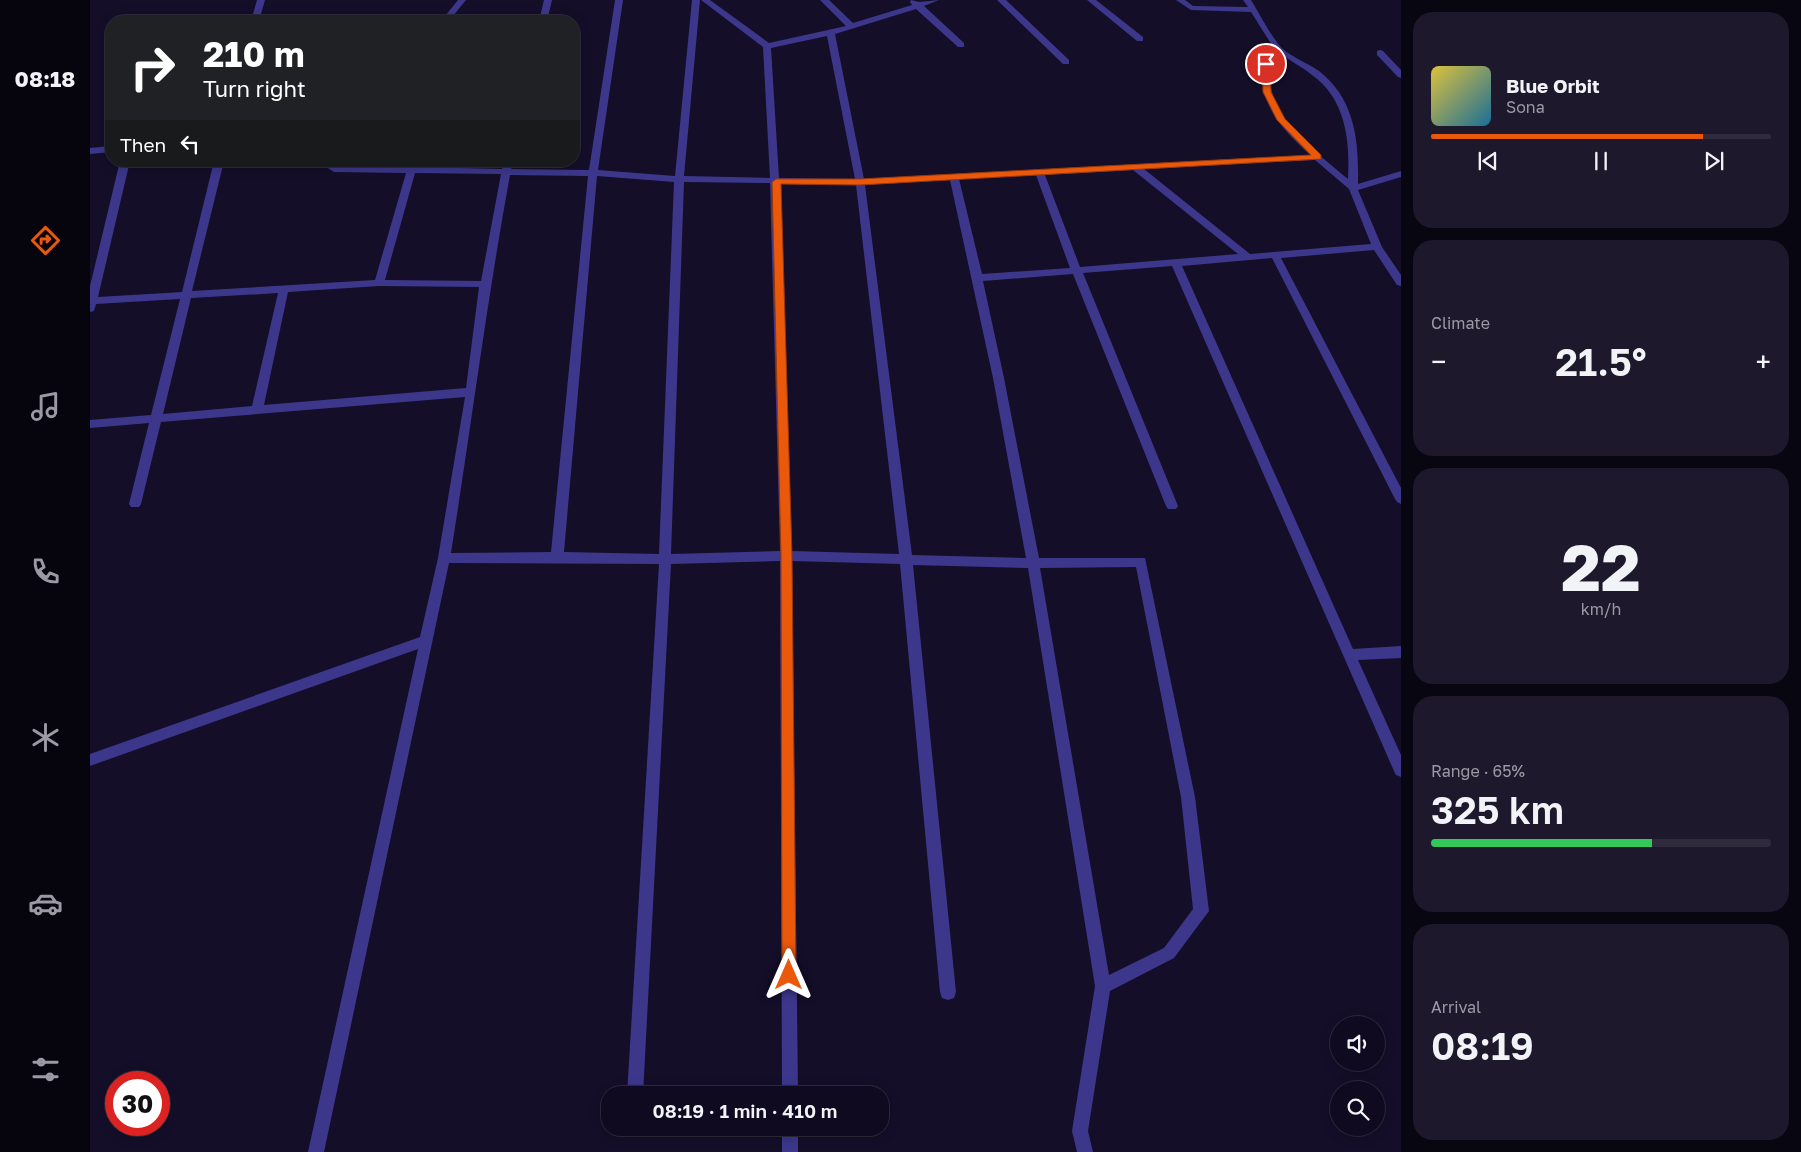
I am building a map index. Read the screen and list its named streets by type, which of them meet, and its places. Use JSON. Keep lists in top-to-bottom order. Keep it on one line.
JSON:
{"page":{"tabs":"08:18","turn":["210 m","Turn right"],"song":["Blue Orbit","Sona"],"then":"Then","tile":["Climate",["22","km/h"],["Range · 65%","325 km"],["Arrival","08:19"]],"heat":["−","21.5°","+"],"limit":"30","trip":"08:19 · 1 min · 410 m"}}
